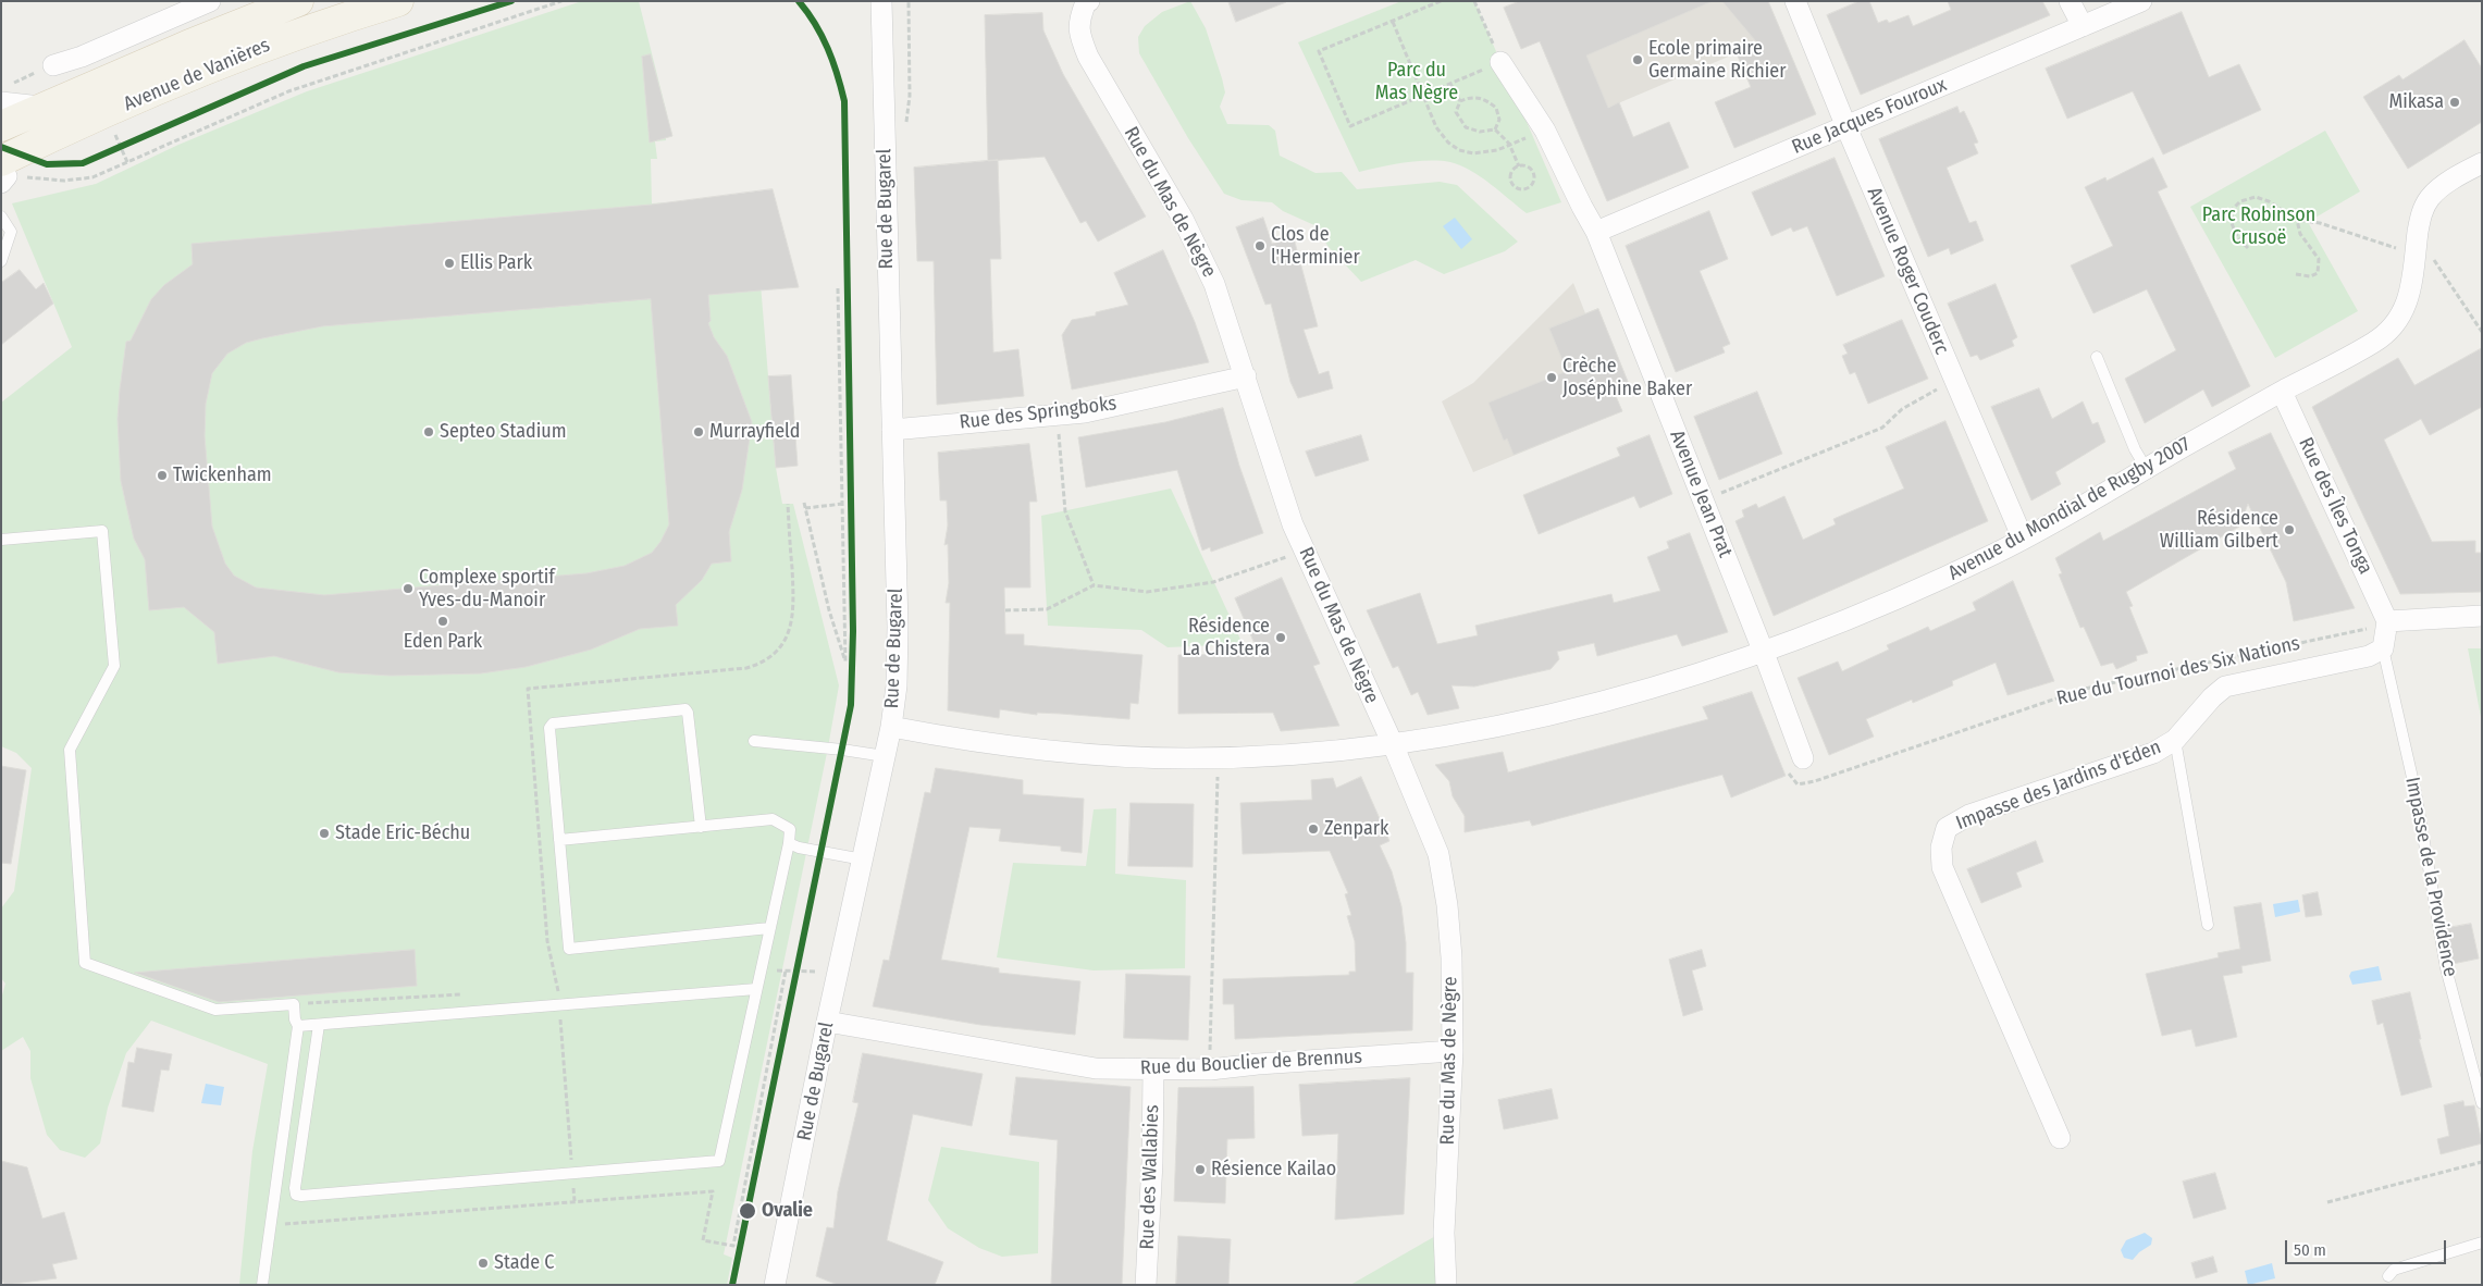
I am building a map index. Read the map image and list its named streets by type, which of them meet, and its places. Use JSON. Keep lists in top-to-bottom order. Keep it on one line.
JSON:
{"streets":{"main road":["Avenue de Vanières"],"street":["Rue Jacques Fouroux","Rue du Mas de Nègre","Rue de Bugarel","Avenue Roger Couderc","Rue des Springboks","Avenue Jean Prat","Rue des Îles Tonga","Avenue du Mondial de Rugby 2007","Impasse des Jardins d'Eden","Rue du Bouclier de Brennus","Rue des Wallabies"],"lane":["Impasse de la Providence"],"path":["Rue du Tournoi des Six Nations"]},"crossings":[["Rue Jacques Fouroux","Avenue Roger Couderc"],["Rue Jacques Fouroux","Avenue Jean Prat"],["Rue du Mas de Nègre","Rue des Springboks"],["Rue du Mas de Nègre","Avenue du Mondial de Rugby 2007"],["Rue du Mas de Nègre","Rue du Bouclier de Brennus"],["Rue de Bugarel","Rue des Springboks"],["Rue de Bugarel","Avenue du Mondial de Rugby 2007"],["Rue de Bugarel","Rue du Bouclier de Brennus"],["Avenue Roger Couderc","Avenue du Mondial de Rugby 2007"],["Avenue Jean Prat","Avenue du Mondial de Rugby 2007"],["Avenue Jean Prat","Rue du Tournoi des Six Nations"],["Rue des Îles Tonga","Avenue du Mondial de Rugby 2007"],["Rue des Îles Tonga","Rue du Tournoi des Six Nations"],["Impasse des Jardins d'Eden","Impasse de la Providence"],["Rue du Bouclier de Brennus","Rue des Wallabies"]],"parks":["Parc du Mas Nègre","Parc Robinson Crusoë"],"places":["Ecole primaire Germaine Richier","Mikasa","Clos de l'Herminier","Ellis Park","Crèche Joséphine Baker","Septeo Stadium","Murrayfield","Twickenham","Résidence William Gilbert","Complexe sportif Yves-du-Manoir","Eden Park","Résidence La Chistera","Zenpark","Stade Eric-Béchu","Résience Kailao","Ovalie","Stade C"],"scale_bar":"50 m"}
